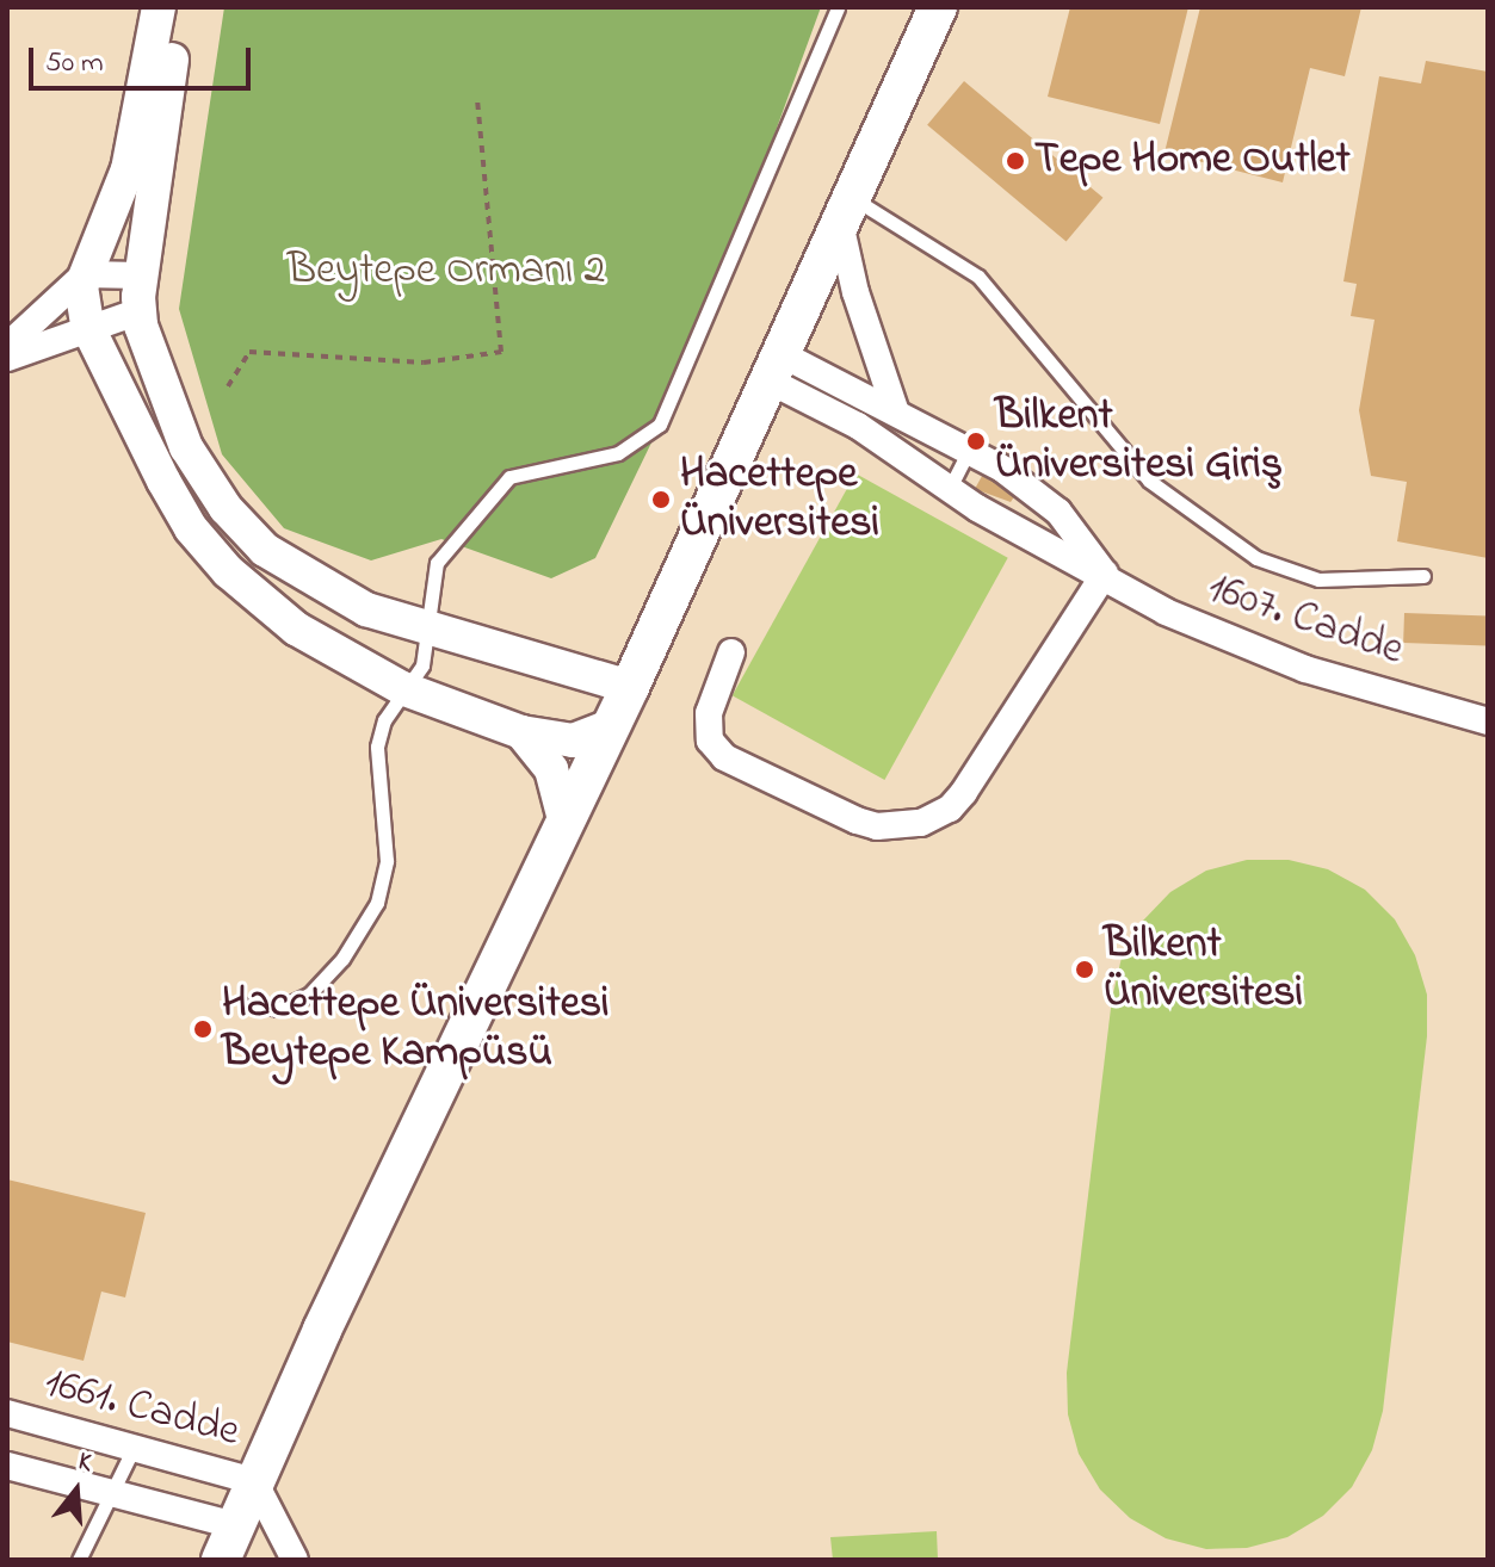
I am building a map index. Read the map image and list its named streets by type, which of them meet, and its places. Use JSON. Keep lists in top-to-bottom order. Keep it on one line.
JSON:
{"streets":{"street":["1607. Cadde","1661. Cadde"]},"parks":["Beytepe Ormanı 2"],"places":["Tepe Home Outlet","Bilkent Üniversitesi Giriş","Hacettepe Üniversitesi","Bilkent Üniversitesi","Hacettepe Üniversitesi Beytepe Kampüsü"],"scale_bar":"50 m","north":"top"}
